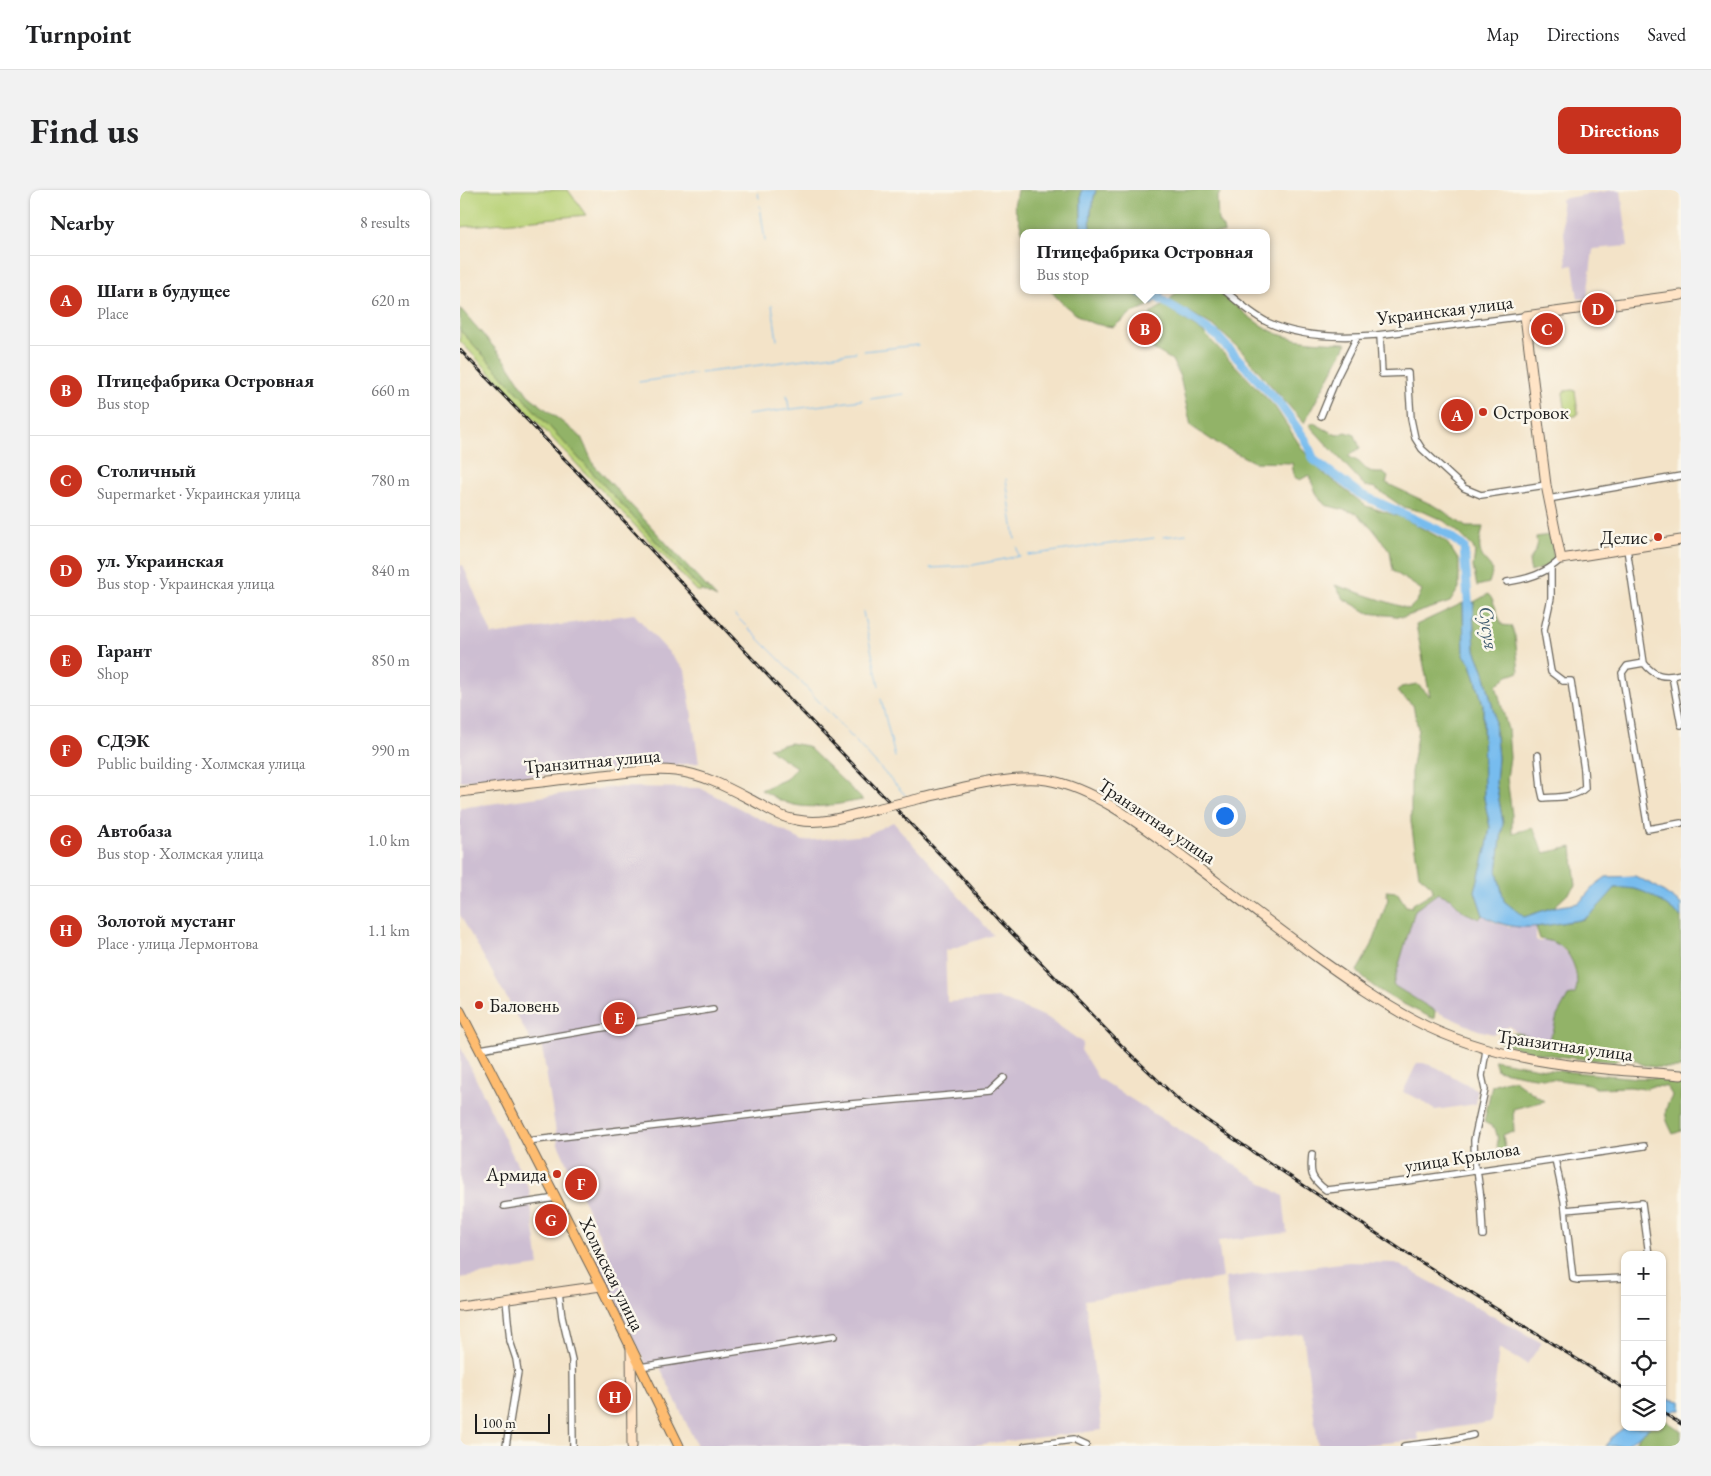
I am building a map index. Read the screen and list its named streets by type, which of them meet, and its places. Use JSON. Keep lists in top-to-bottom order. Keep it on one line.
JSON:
{"streets":{"main road":["Украинская улица","Транзитная улица","Холмская улица"],"street":["улица Крылова"]},"water":["Сусуя"],"places":["Островок","Делис","Баловень","Армида"],"scale_bar":"100 m","page":{"header":"Turnpoint","nav":["Map","Directions","Saved"],"buttons":"Directions","title":"Find us","heading":["Nearby","8 results"],"popup":["Птицефабрика Островная","Bus stop"],"list":[{"mark":"A","name":"Шаги в будущее","note":"Place","value":"620 m"},{"mark":"B","name":"Птицефабрика Островная","note":"Bus stop","value":"660 m"},{"mark":"C","name":"Столичный","note":"Supermarket · Украинская улица","value":"780 m"},{"mark":"D","name":"ул. Украинская","note":"Bus stop · Украинская улица","value":"840 m"},{"mark":"E","name":"Гарант","note":"Shop","value":"850 m"},{"mark":"F","name":"СДЭК","note":"Public building · Холмская улица","value":"990 m"},{"mark":"G","name":"Автобаза","note":"Bus stop · Холмская улица","value":"1.0 km"},{"mark":"H","name":"Золотой мустанг","note":"Place · улица Лермонтова","value":"1.1 km"}],"pins":["D","B","C","A","E","F","G","H"],"map_buttons":["+","−"],"scale":"100 m"}}
